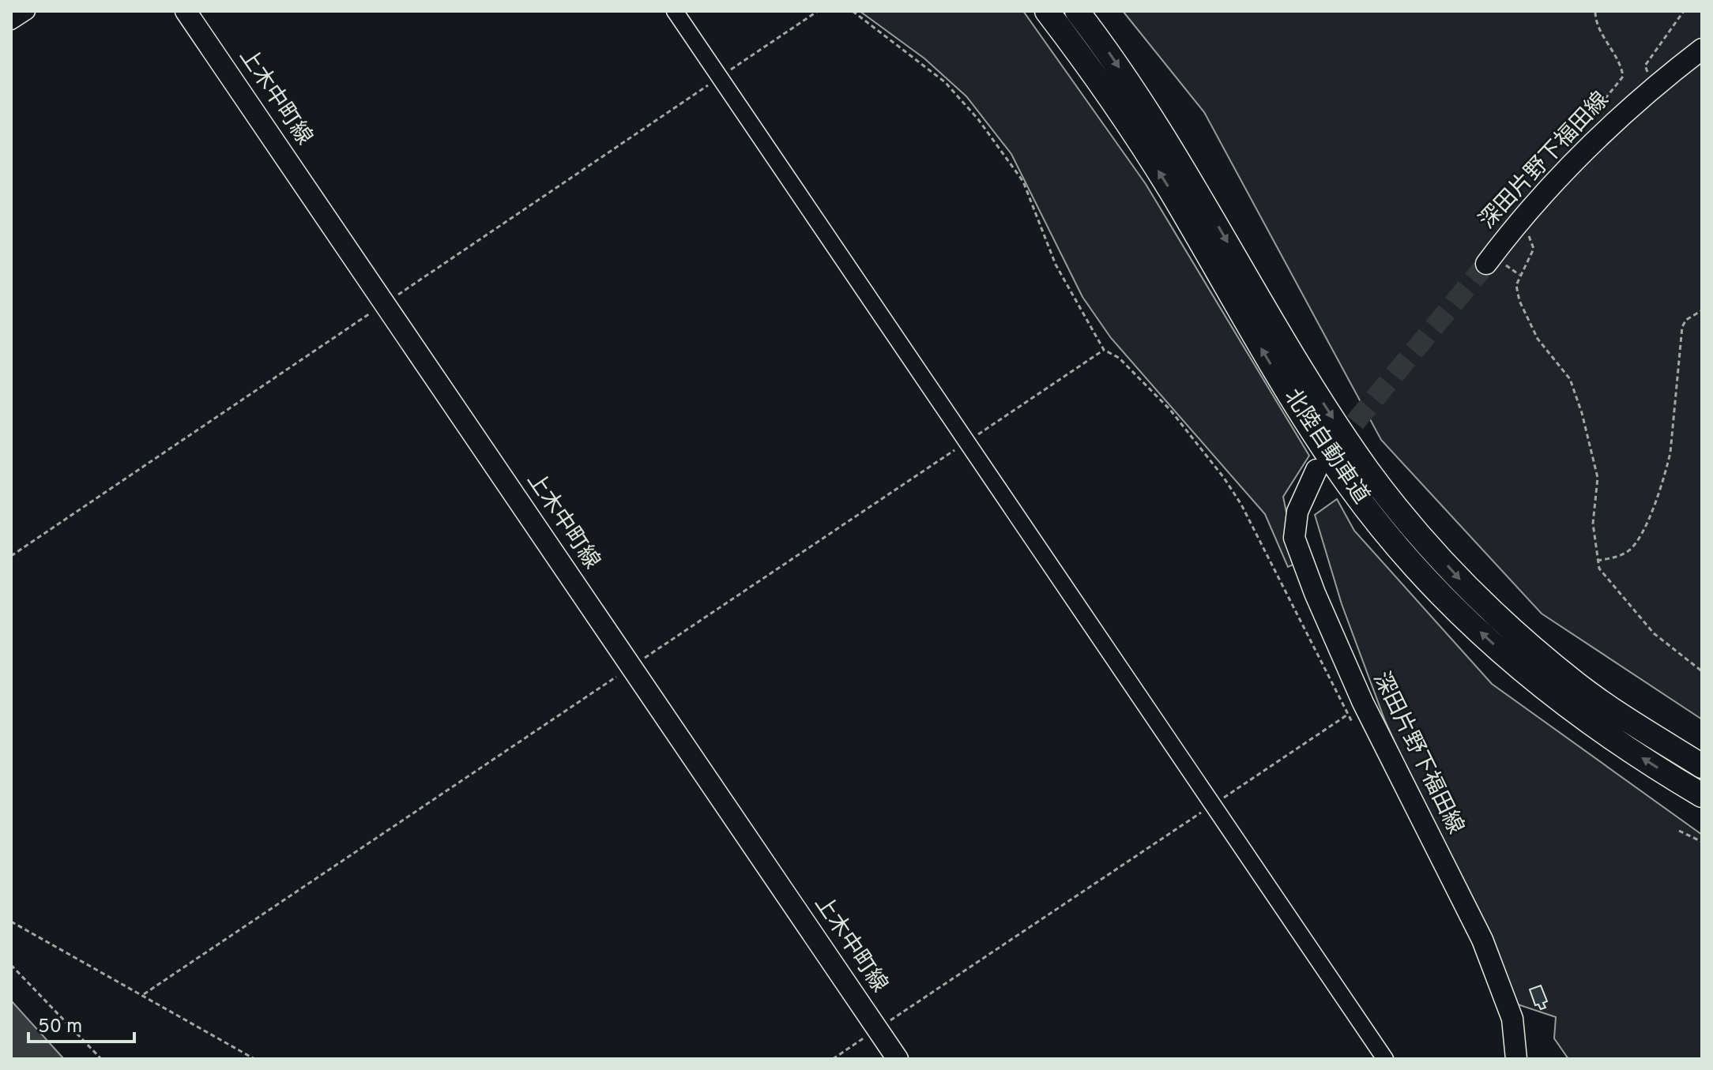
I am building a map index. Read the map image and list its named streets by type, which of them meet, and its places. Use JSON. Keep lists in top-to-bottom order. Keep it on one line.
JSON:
{"streets":{"highway":["北陸自動車道"],"main road":["上木中町線","深田片野下福田線"]},"scale_bar":"50 m"}
